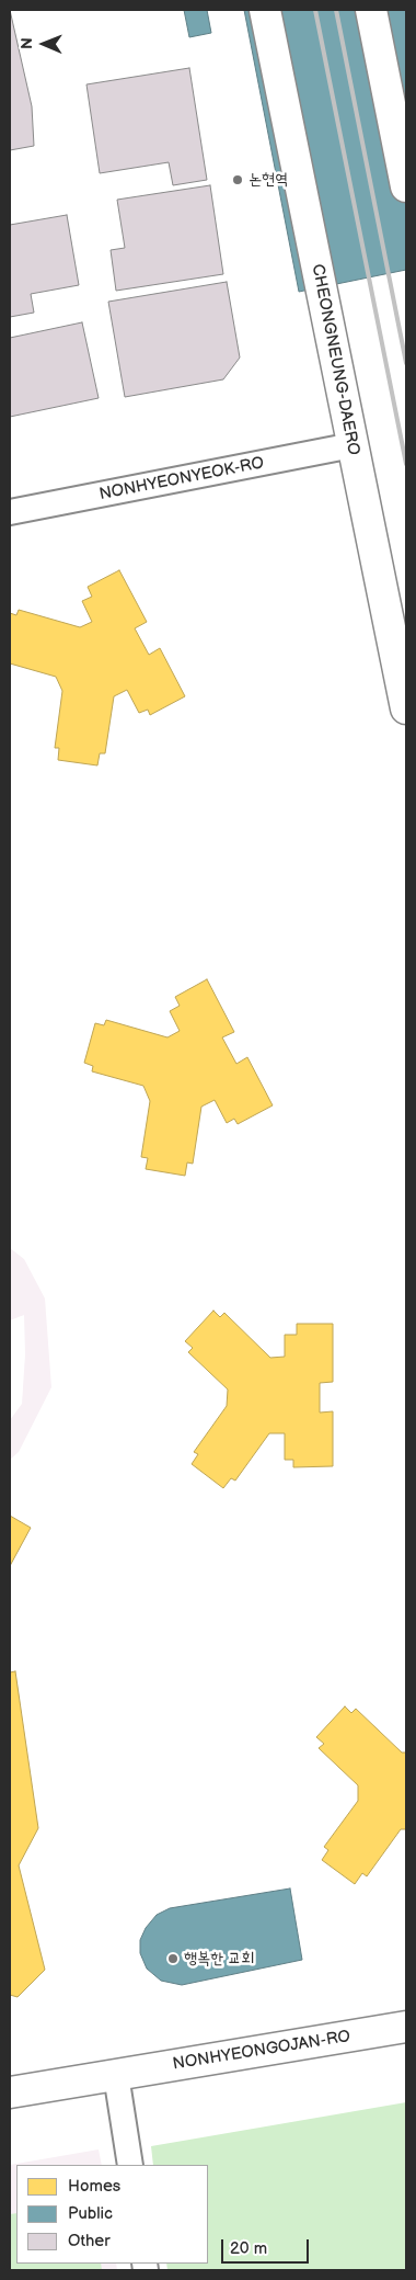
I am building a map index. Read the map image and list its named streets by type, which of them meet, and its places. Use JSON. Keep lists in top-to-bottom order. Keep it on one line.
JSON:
{"streets":{"main road":["CHEONGNEUNG-DAERO","NONHYEONGOJAN-RO"],"street":["NONHYEONYEOK-RO"]},"crossings":[["CHEONGNEUNG-DAERO","NONHYEONYEOK-RO"]],"places":["논현역","행복한 교회"],"legend":["Homes","Public","Other"],"scale_bar":"20 m","north":"left"}
